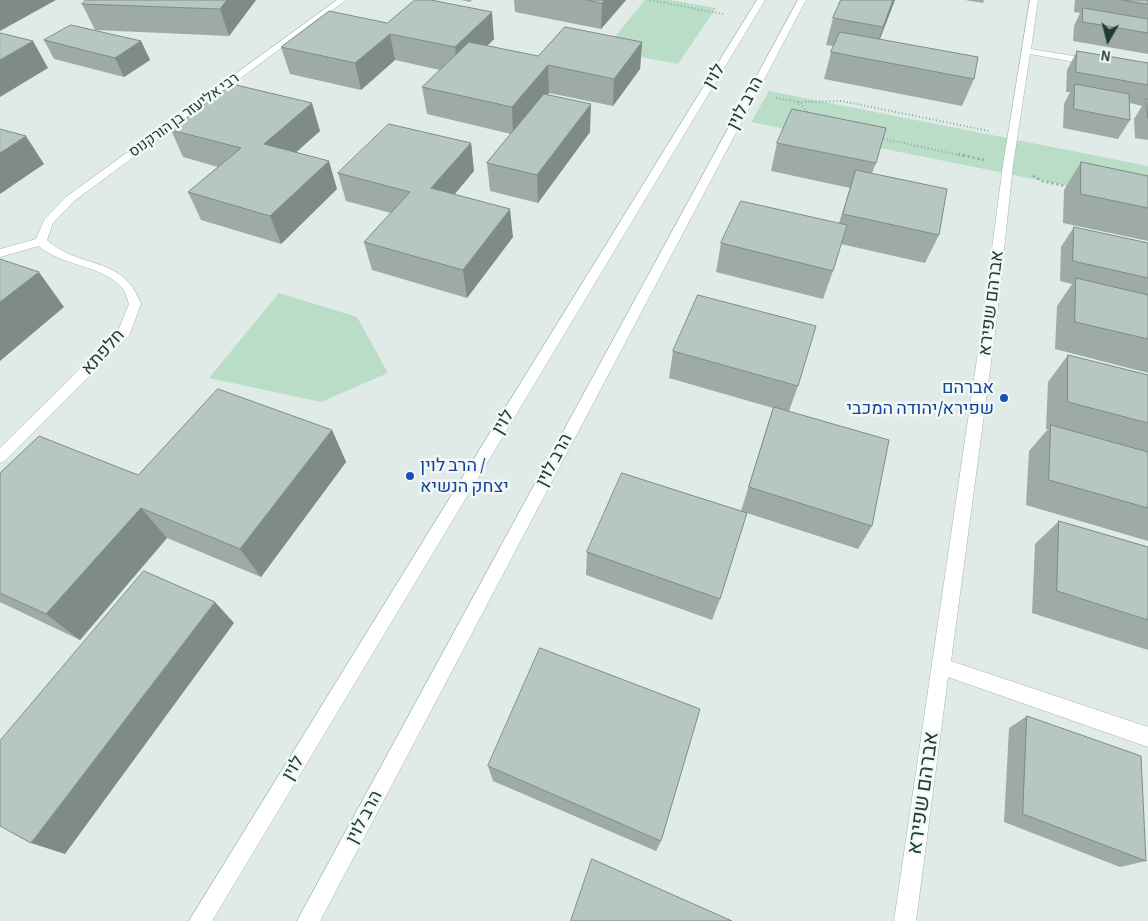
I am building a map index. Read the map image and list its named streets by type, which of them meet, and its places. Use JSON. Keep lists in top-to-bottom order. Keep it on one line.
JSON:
{"streets":{"street":["לוין","הרב לוין","רבי אליעזר בן הורקנוס","אברהם שפירא","חלפתא"]},"crossings":[["רבי אליעזר בן הורקנוס","חלפתא"]],"places":["אברהם שפירא/יהודה המכבי","הרב לוין / יצחק הנשיא"],"north":"bottom"}
